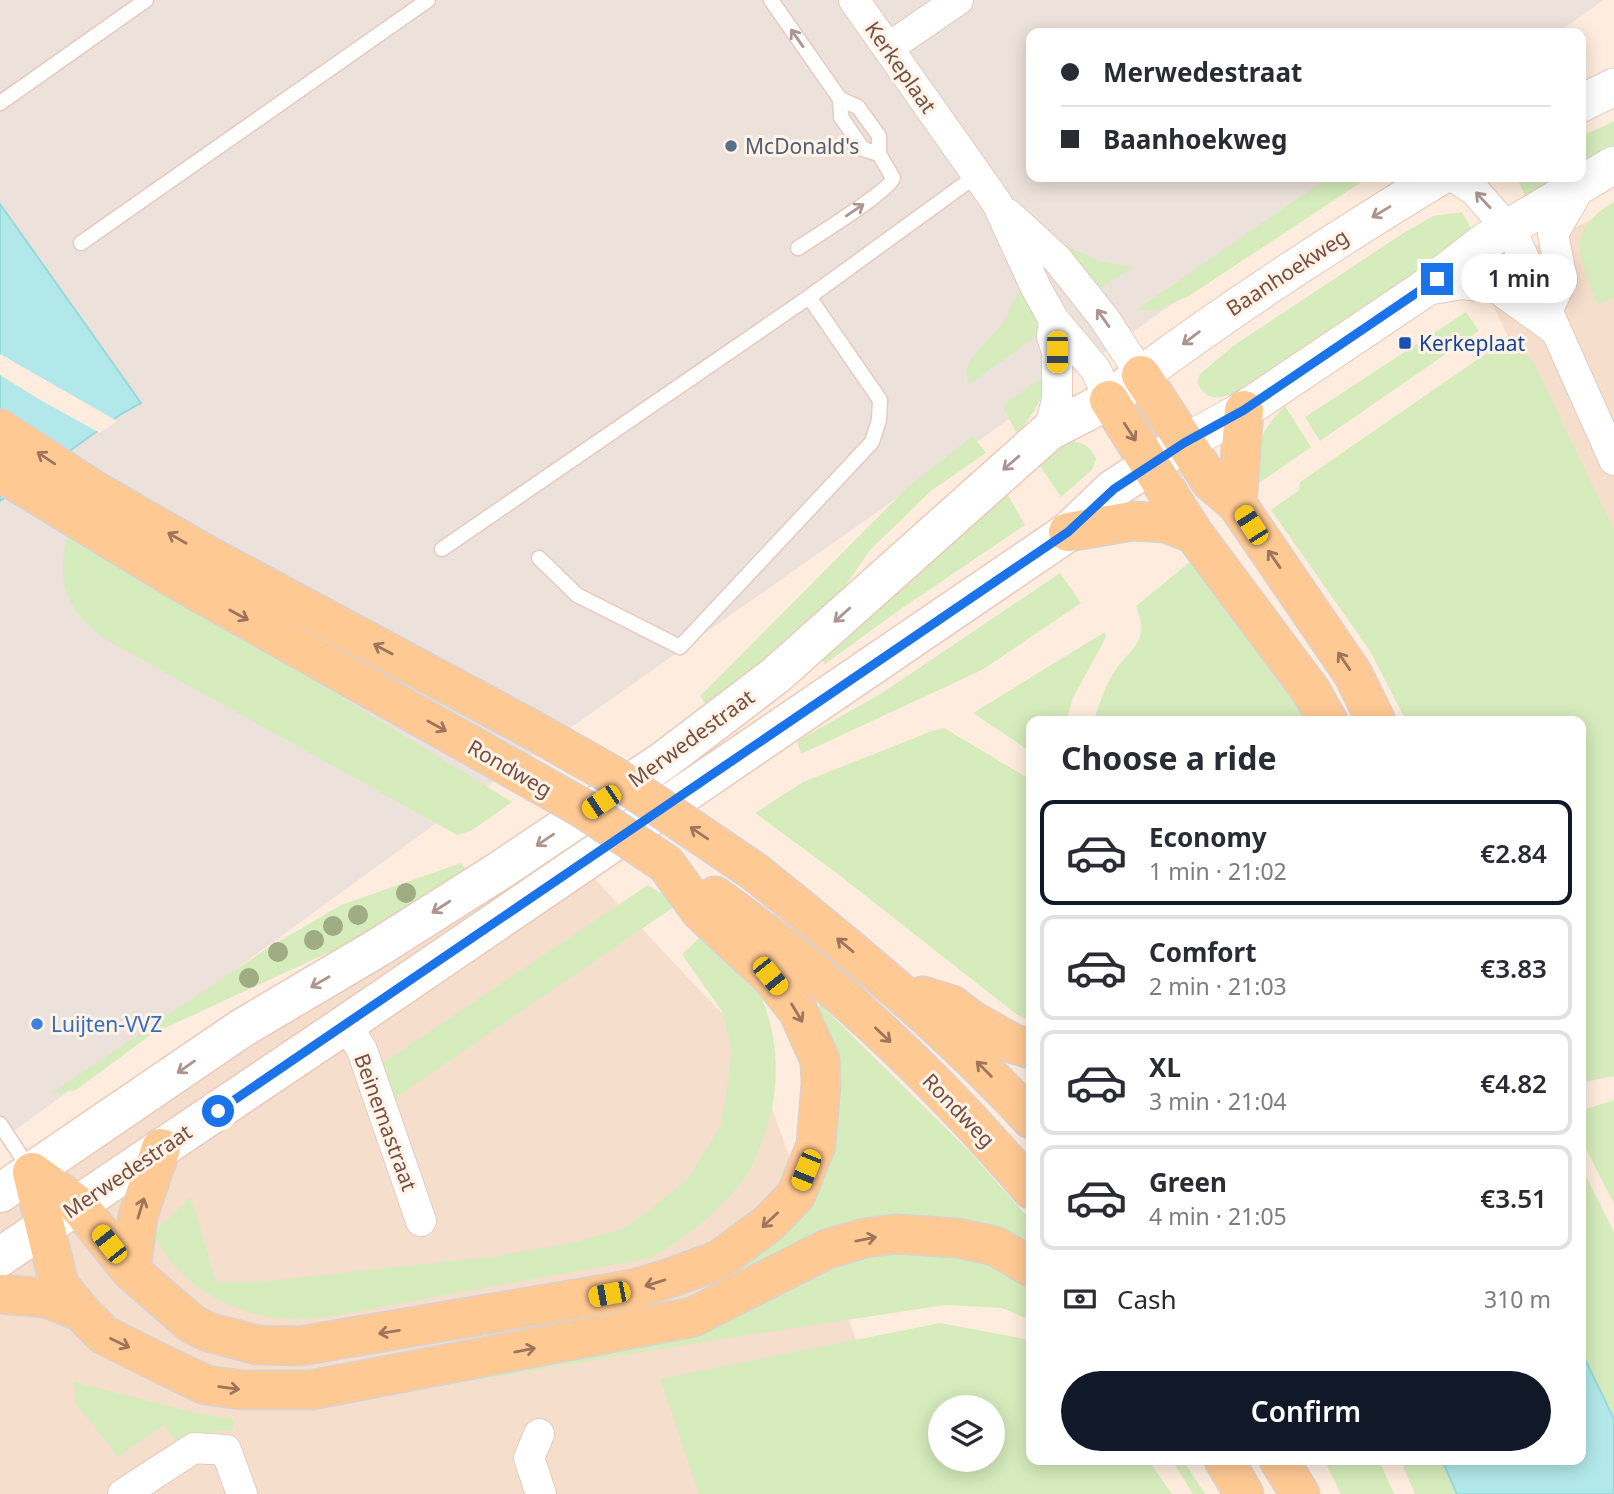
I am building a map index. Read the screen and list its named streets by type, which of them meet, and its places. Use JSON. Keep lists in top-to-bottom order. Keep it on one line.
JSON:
{"streets":{"main road":["Merwedestraat","Rondweg"],"street":["Kerkeplaat","Baanhoekweg","Beinemastraat"]},"crossings":[["Kerkeplaat","Baanhoekweg"],["Kerkeplaat","Merwedestraat"],["Baanhoekweg","Merwedestraat"],["Merwedestraat","Beinemastraat"]],"places":{"other":["McDonald's","Luijten-VVZ"],"transit":["Kerkeplaat"]},"page":{"banner":["Merwedestraat","Baanhoekweg"],"bubble":"1 min","heading":"Choose a ride","list":[{"name":"Economy","note":"1 min · 21:02","value":"€2.84"},{"name":"Comfort","note":"2 min · 21:03","value":"€3.83"},{"name":"XL","note":"3 min · 21:04","value":"€4.82"},{"name":"Green","note":"4 min · 21:05","value":"€3.51"}],"pay":["Cash","310 m"],"buttons":"Confirm"}}
